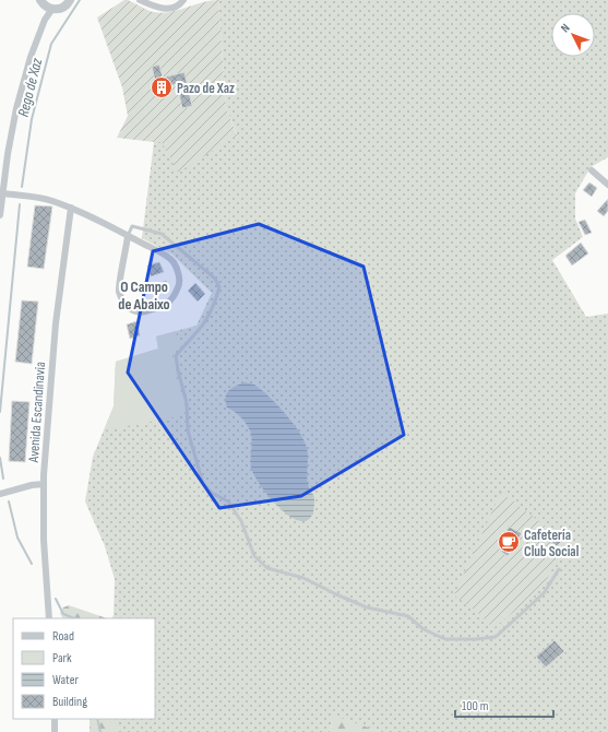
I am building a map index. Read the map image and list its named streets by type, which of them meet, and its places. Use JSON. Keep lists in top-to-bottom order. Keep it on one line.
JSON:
{"streets":{"street":["Avenida Escandinavia"]},"districts":["O Campo de Abaixo"],"water":["Rego de Xaz"],"places":{"building":["Pazo de Xaz"],"cafe":["Cafetería Club Social"]},"legend":["Road","Park","Water","Building"],"scale_bar":"100 m","north":"top left"}
